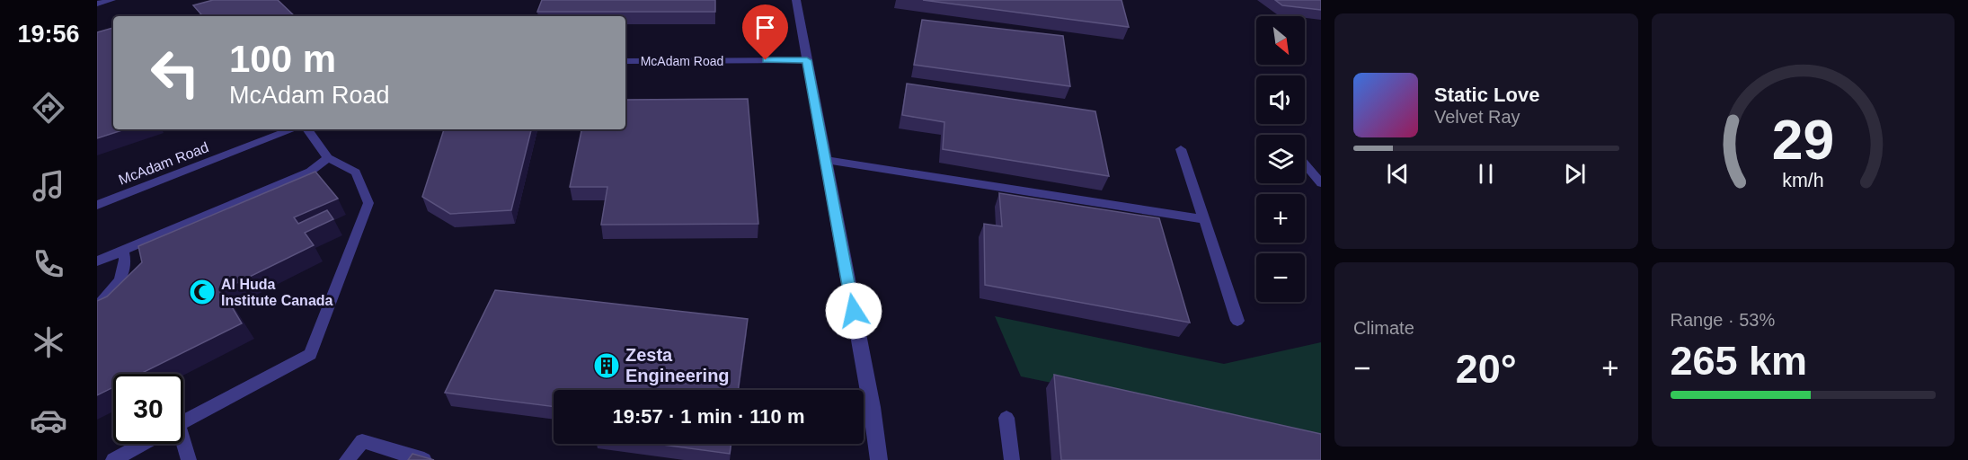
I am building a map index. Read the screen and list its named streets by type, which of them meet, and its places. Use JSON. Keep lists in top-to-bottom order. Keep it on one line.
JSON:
{"streets":{"street":["McAdam Road"]},"places":{"mosque":["Al Huda Institute Canada"],"building":["Zesta Engineering"]},"north":"bottom right","page":{"tabs":"19:56","map_buttons":["+","−"],"turn":["100 m","McAdam Road"],"song":["Static Love","Velvet Ray"],"tile":["Climate",["Range · 53%","265 km"]],"heat":["−","20°","+"],"limit":"30","trip":"19:57 · 1 min · 110 m","gauge":["29","km/h"]}}
